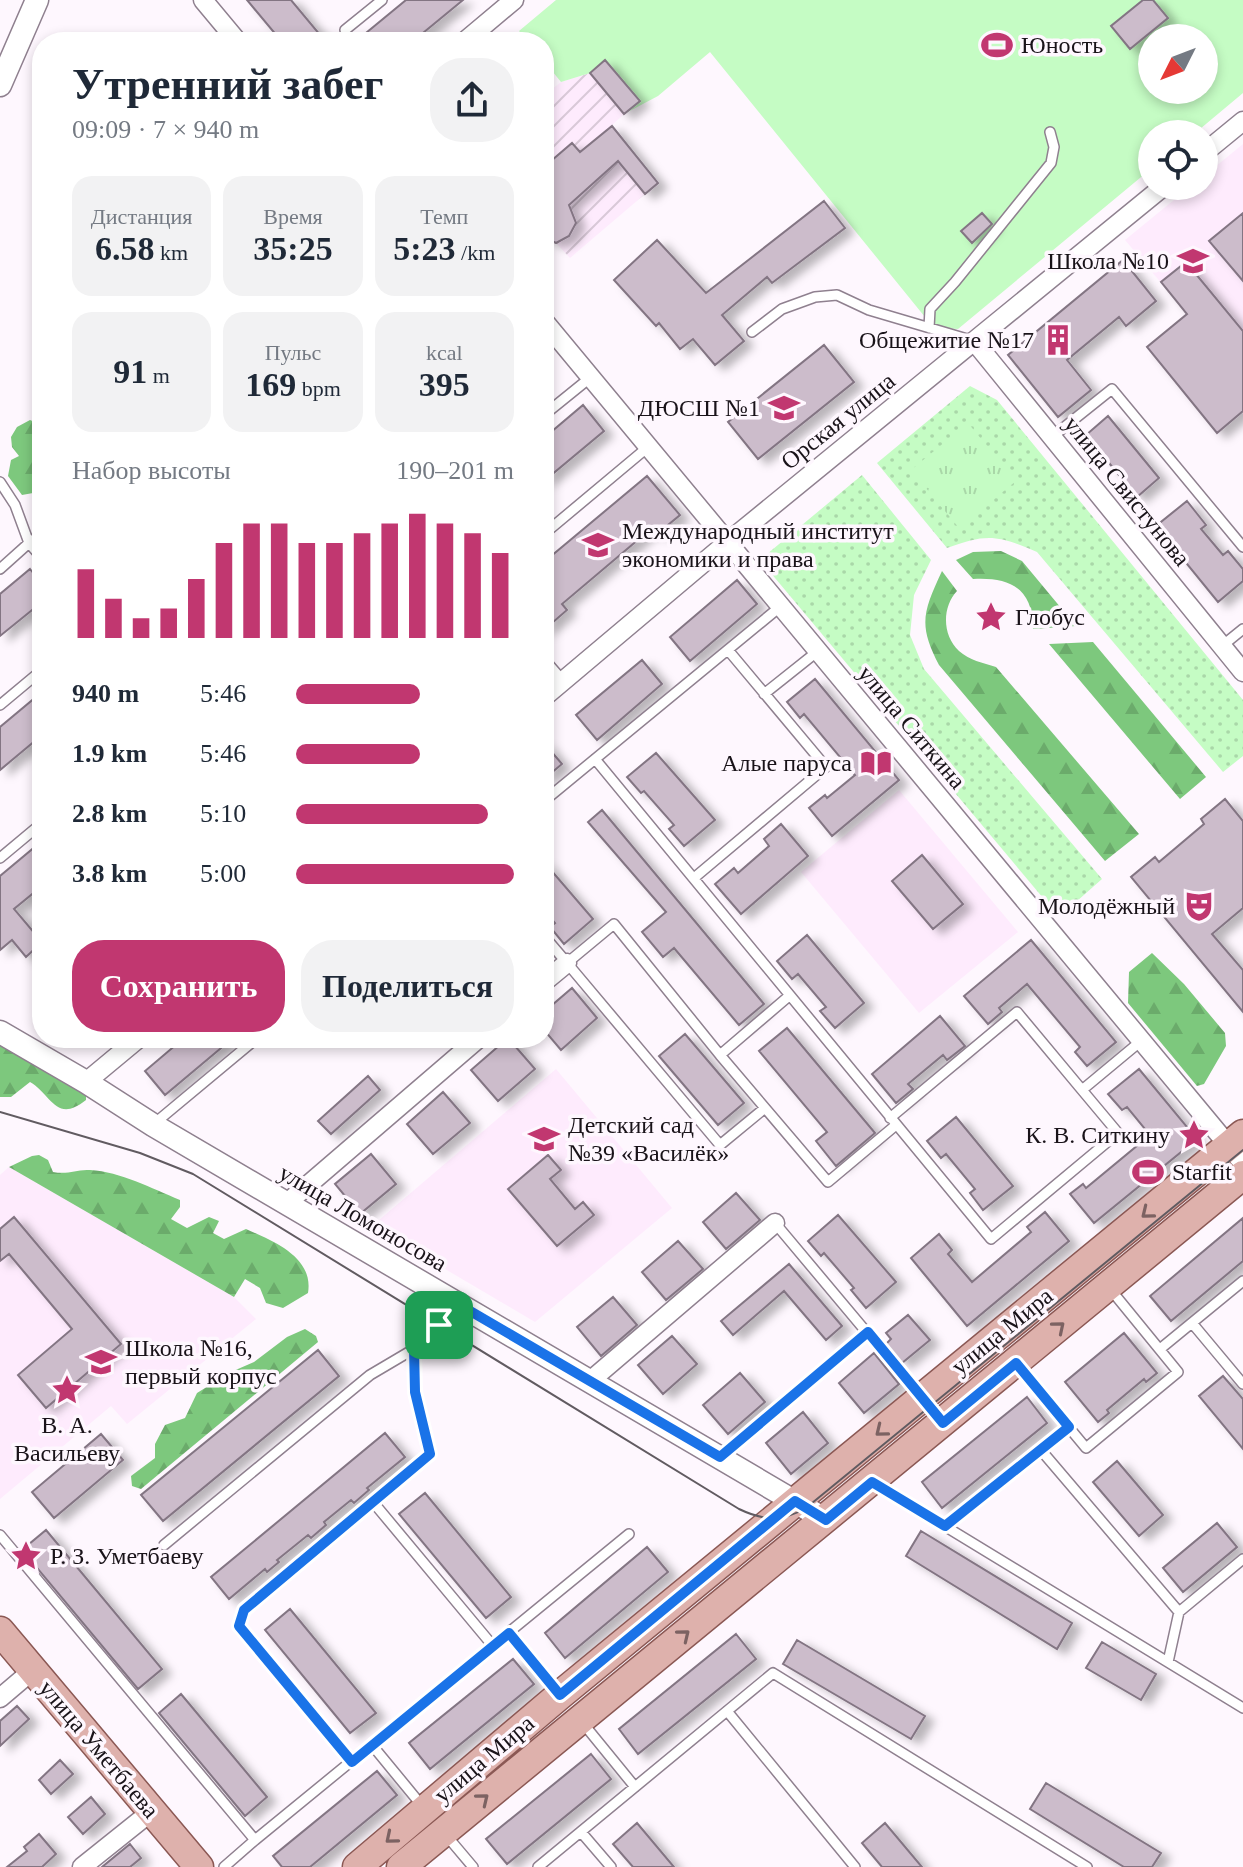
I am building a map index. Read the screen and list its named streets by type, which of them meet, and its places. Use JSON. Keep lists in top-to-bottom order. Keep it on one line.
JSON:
{"streets":{"main road":["улица Мира","улица Уметбаева"],"street":["Орская улица","улица Свистунова","улица Ситкина","улица Ломоносова"]},"crossings":[["Орская улица","улица Свистунова"],["Орская улица","улица Ситкина"],["улица Ситкина","улица Мира"],["улица Ломоносова","улица Мира"]],"places":{"sports":["Юность","Starfit"],"school or university":["Школа №10","ДЮСШ №1","Международный институт экономики и права","Детский сад №39 «Василёк»","Школа №16, первый корпус"],"building":["Общежитие №17"],"place":["Глобус","К. В. Ситкину","В. А. Васильеву","Р. З. Уметбаеву"],"library":["Алые паруса"],"theatre":["Молодёжный"]},"north":"bottom left","page":{"heading":["Утренний забег","09:09 · 7 × 940 m"],"stats":[["Дистанция","6.58 km"],["Время","35:25"],["Темп","5:23 /km"],["91 m"],["Пульс","169 bpm"],["kcal","395"]],"chart":["Набор высоты","190–201 m"],"list":[{"name":"940 m","note":"5:46"},{"name":"1.9 km","note":"5:46"},{"name":"2.8 km","note":"5:10"},{"name":"3.8 km","note":"5:00"}],"buttons":["Сохранить","Поделиться"]}}
